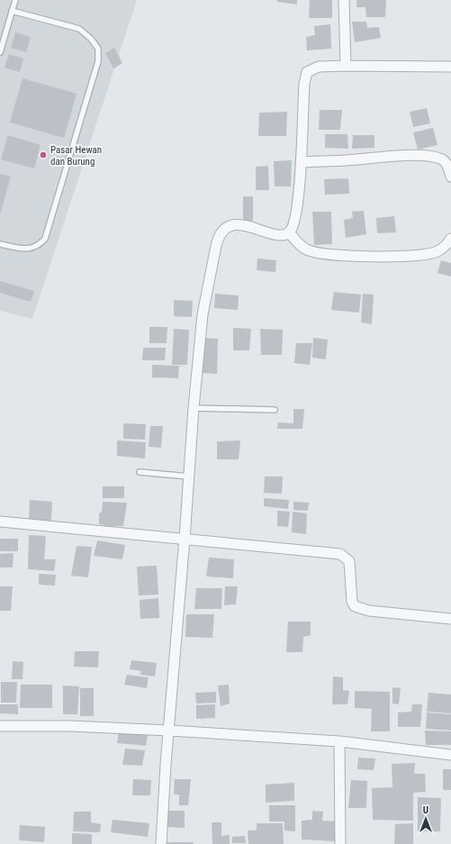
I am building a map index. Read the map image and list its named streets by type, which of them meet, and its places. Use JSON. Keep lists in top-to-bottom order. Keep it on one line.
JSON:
{"places":["Pasar Hewan dan Burung"],"north":"top"}
